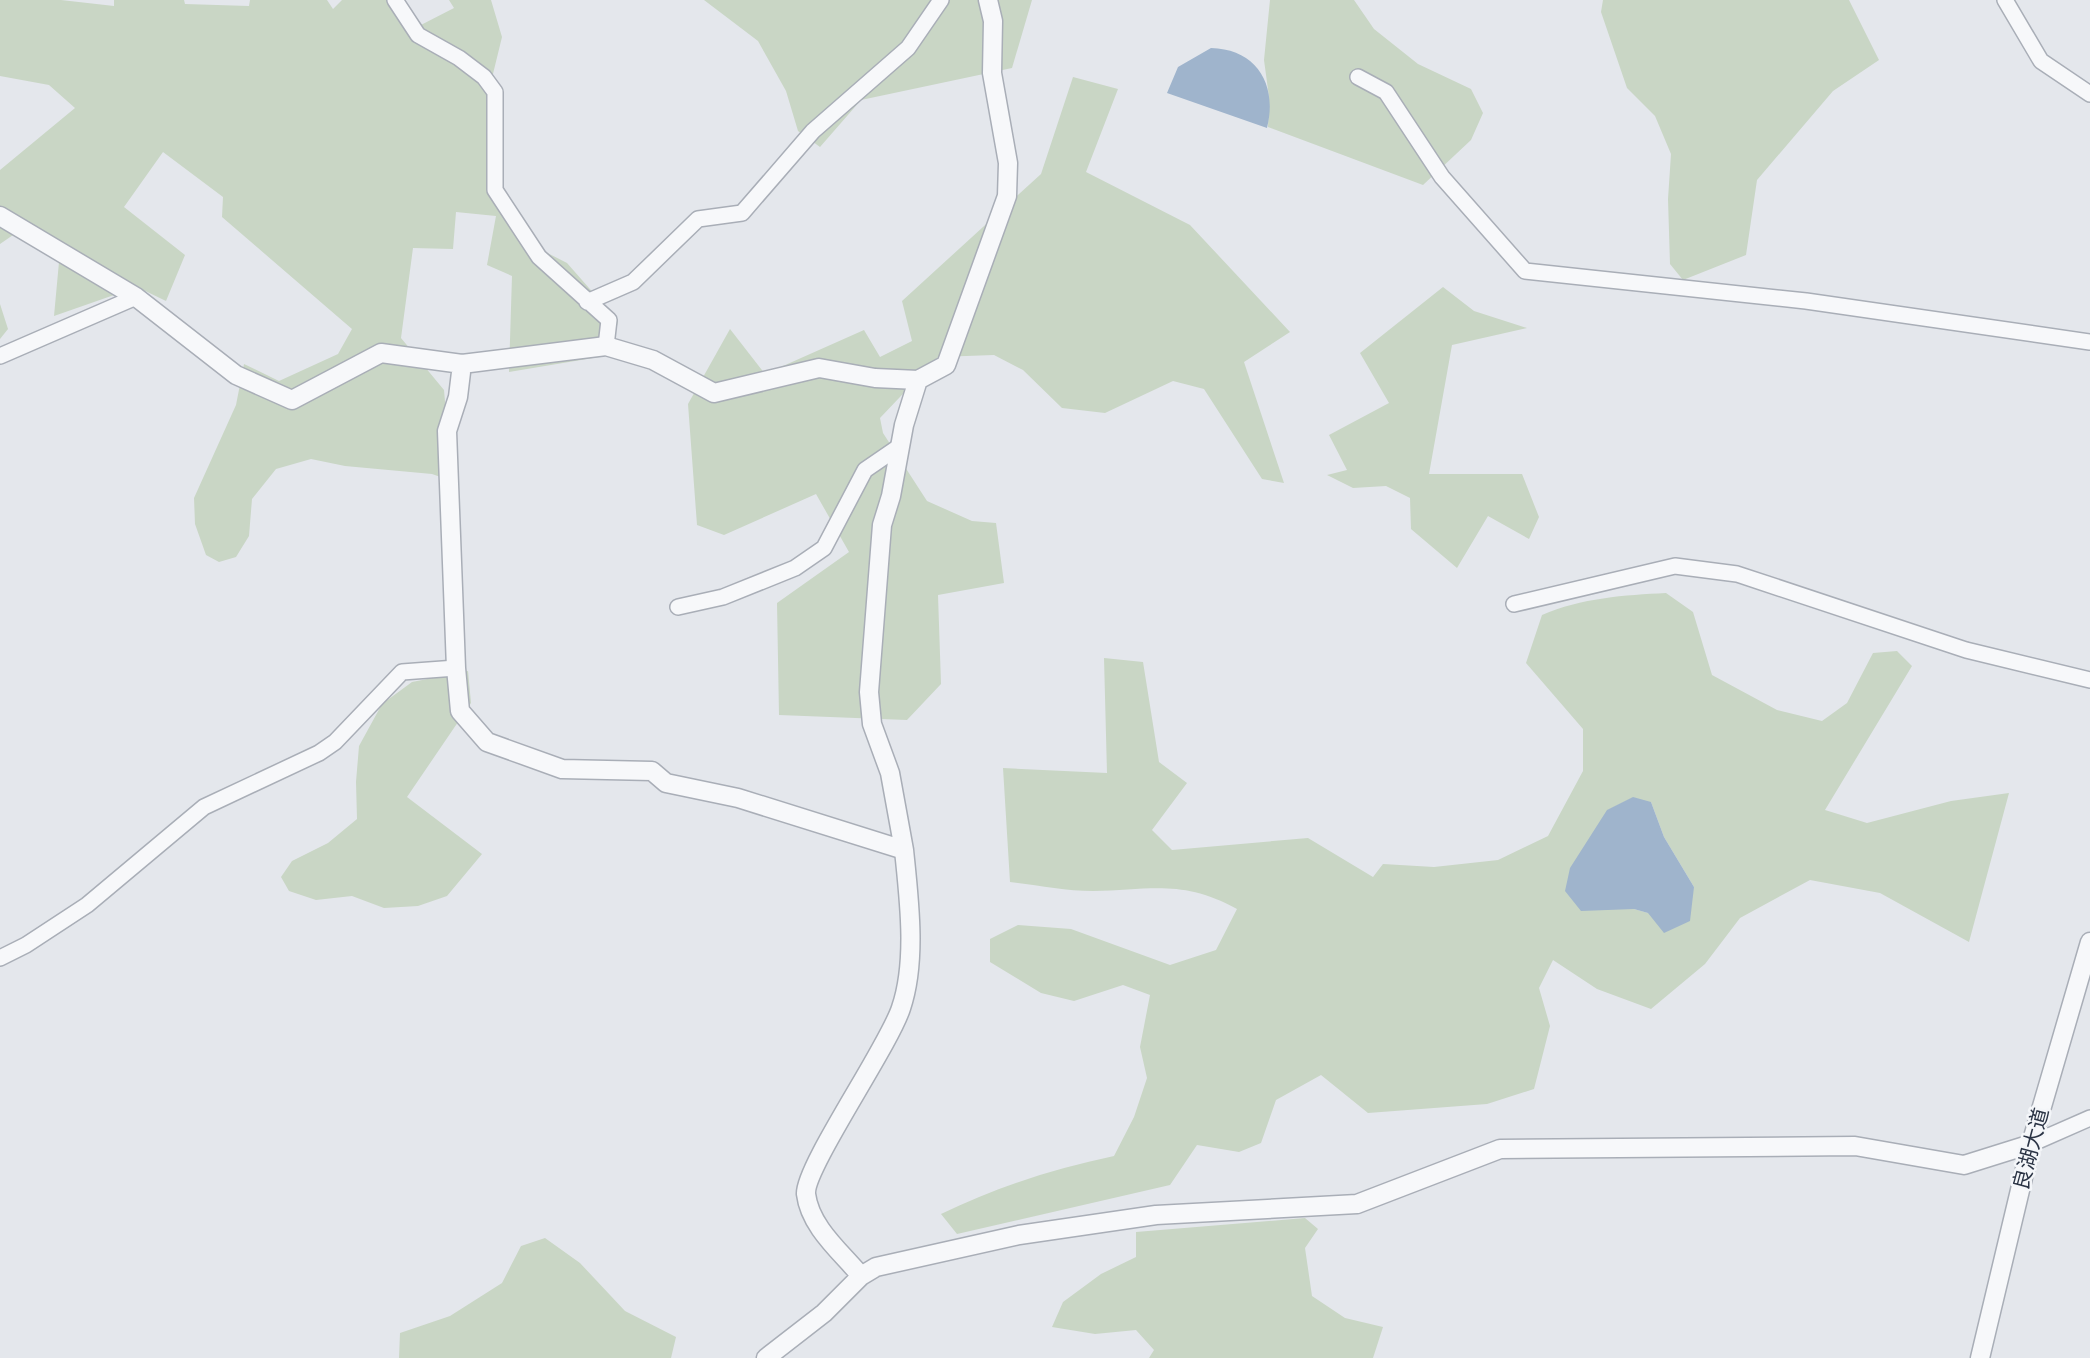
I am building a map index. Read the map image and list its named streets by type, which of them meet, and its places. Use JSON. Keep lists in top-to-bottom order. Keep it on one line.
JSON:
{"streets":{"street":["良湖大道"]}}
